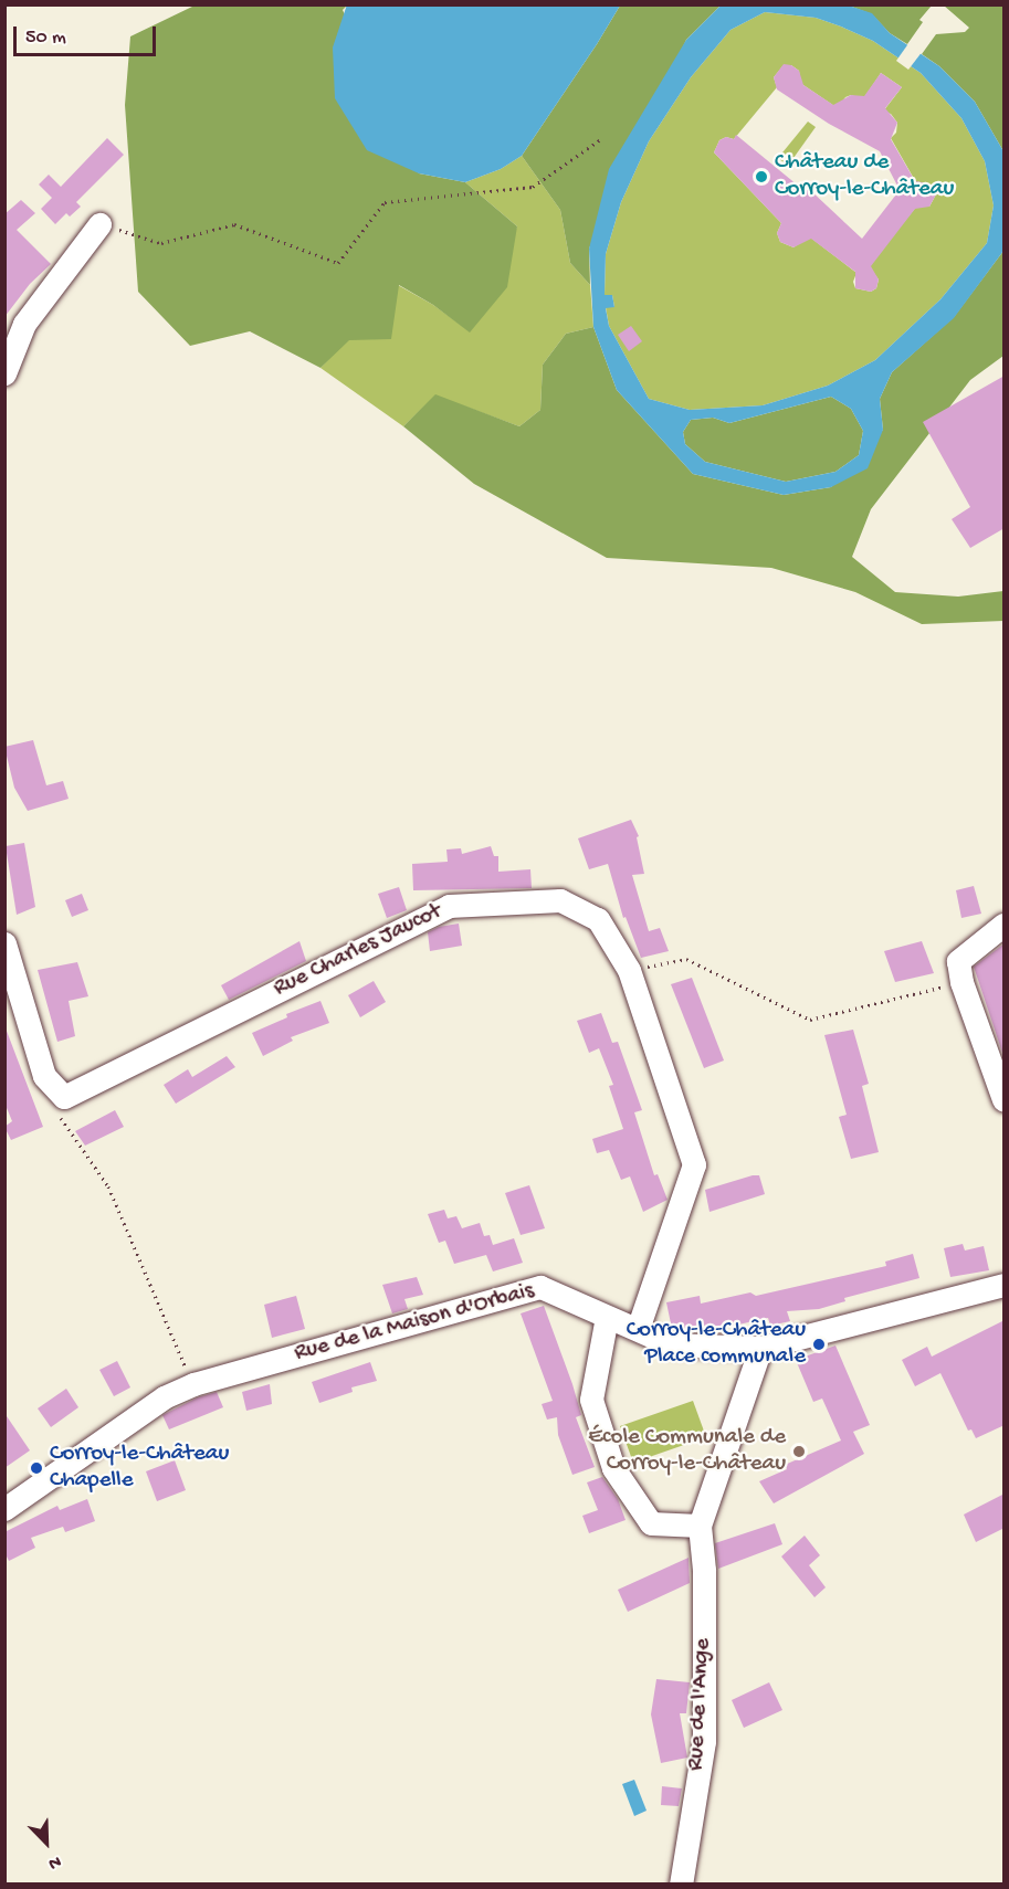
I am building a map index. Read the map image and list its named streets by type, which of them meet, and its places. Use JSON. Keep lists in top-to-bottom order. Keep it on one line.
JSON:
{"streets":{"street":["Rue Charles Jaucot","Rue de la Maison d'Orbais","Rue de l'Ange"]},"crossings":[["Rue Charles Jaucot","Rue de la Maison d'Orbais"]],"places":["Château de Corroy-le-Château","Corroy-le-Château Place communale","École Communale de Corroy-le-Château","Corroy-le-Château Chapelle"],"scale_bar":"50 m","north":"bottom right"}
